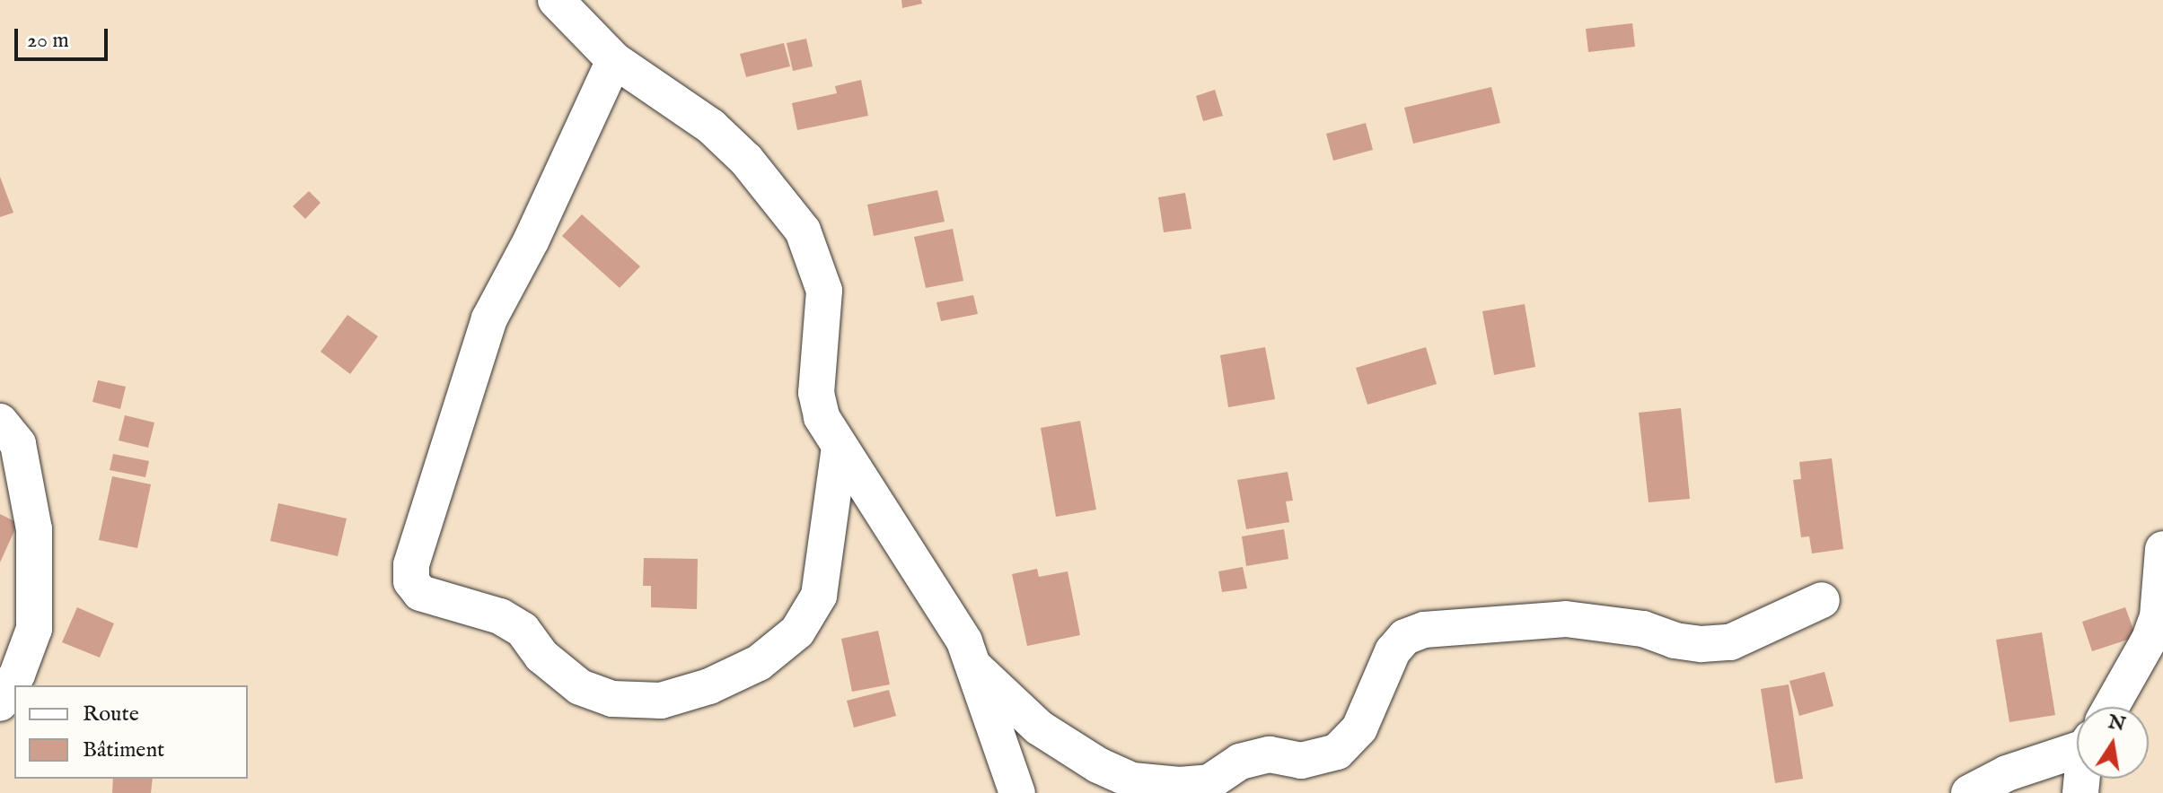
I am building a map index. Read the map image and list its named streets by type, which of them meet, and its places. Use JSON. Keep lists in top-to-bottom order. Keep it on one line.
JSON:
{"legend":["Route","Bâtiment"],"scale_bar":"20 m","north":"top"}
